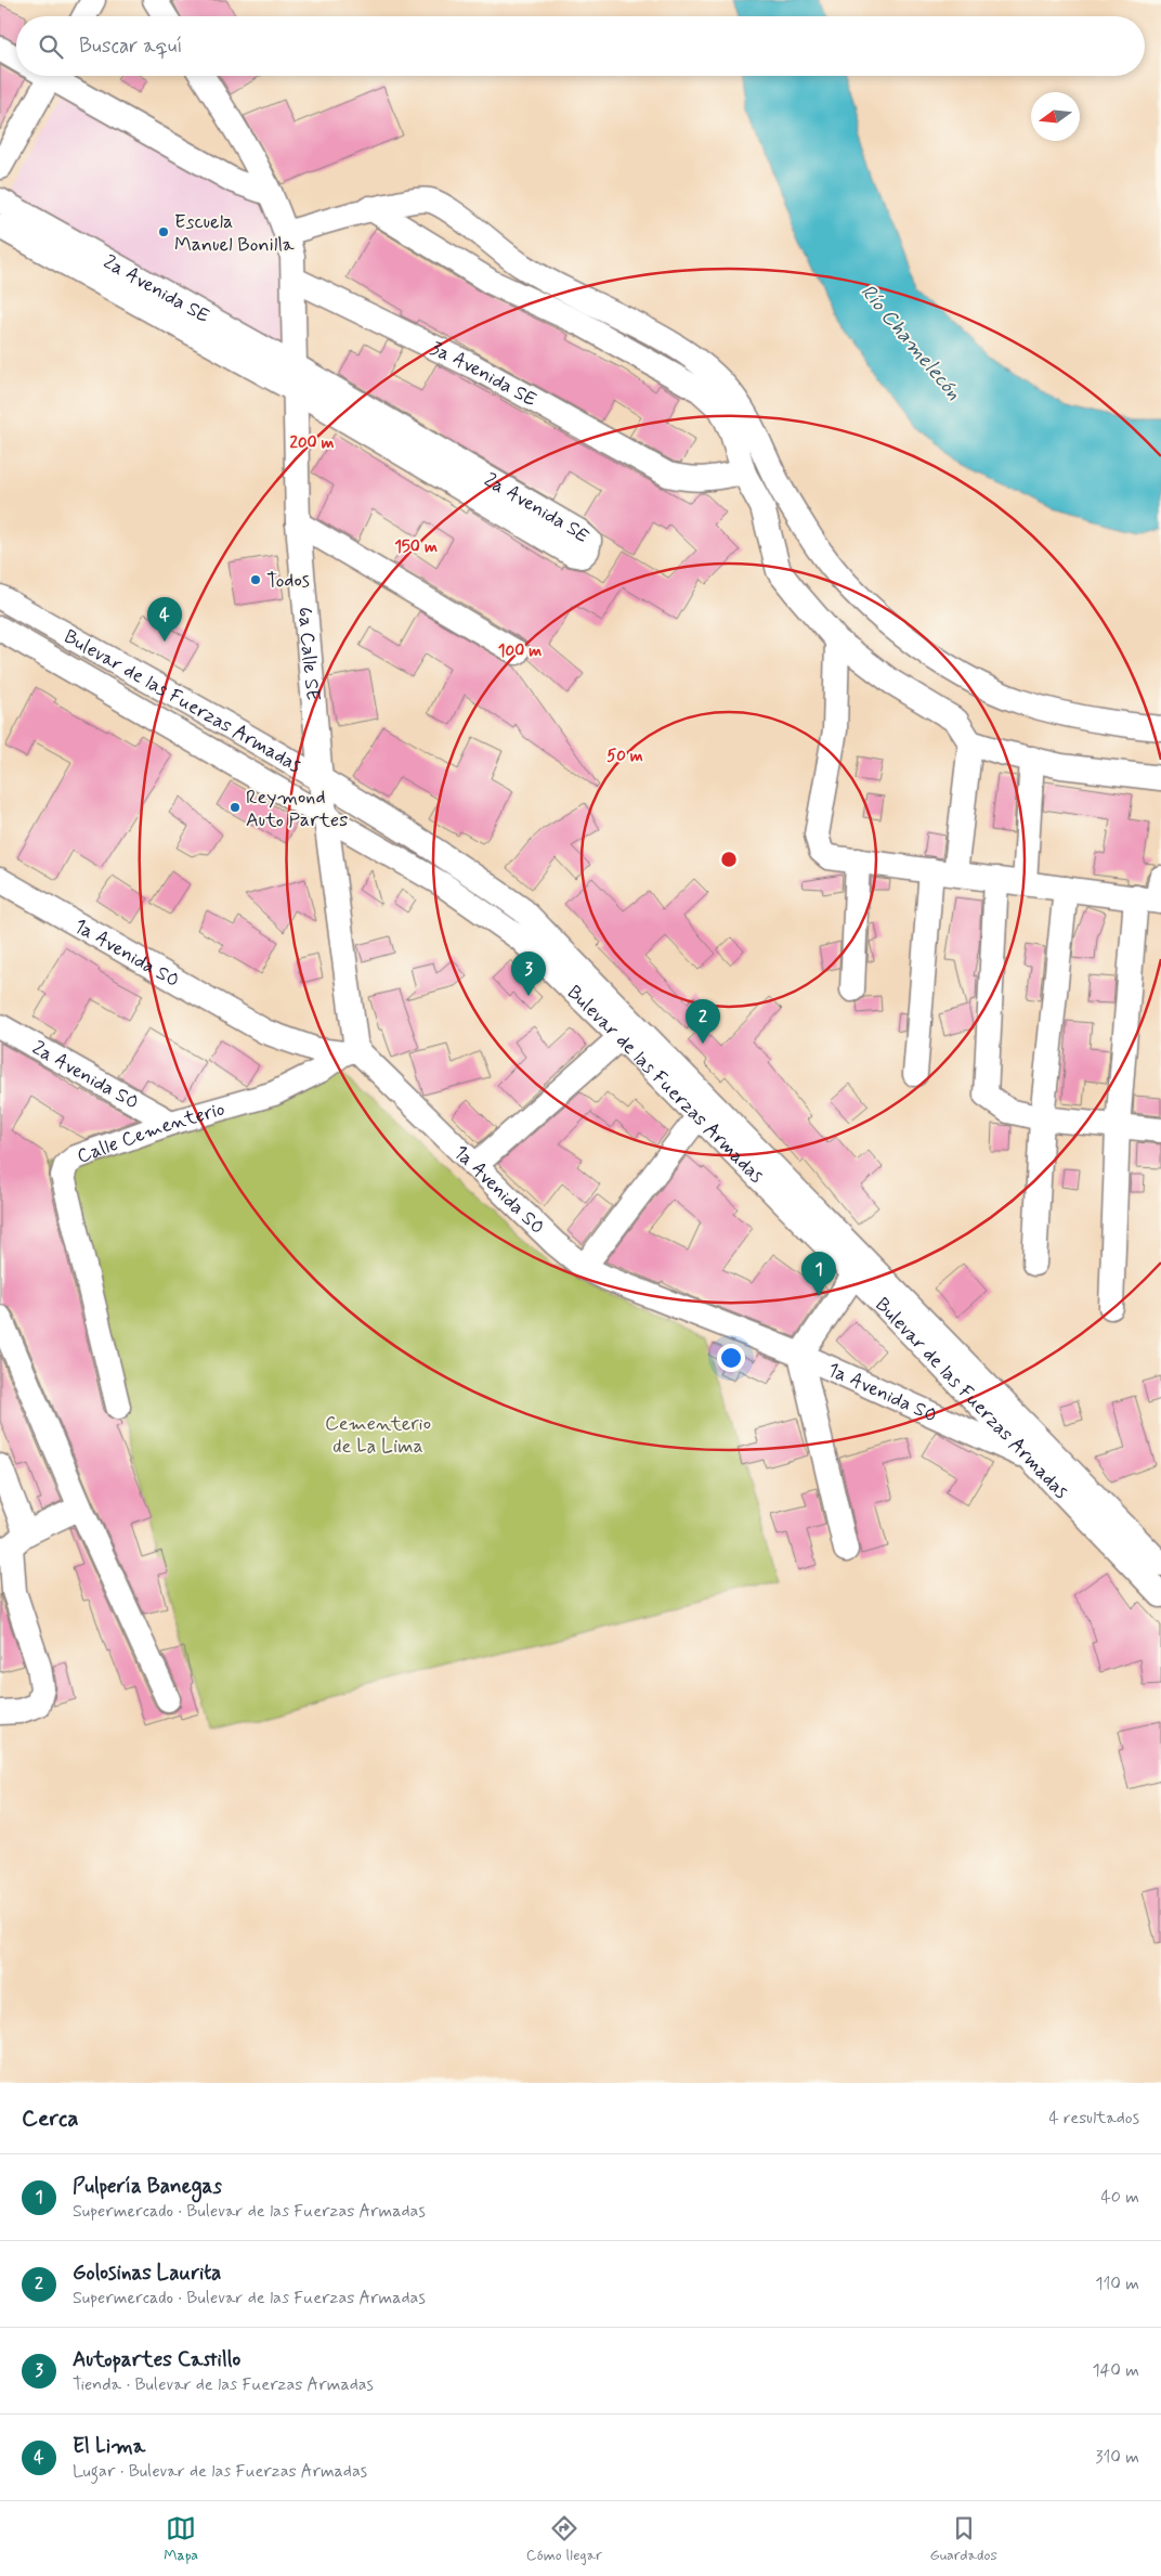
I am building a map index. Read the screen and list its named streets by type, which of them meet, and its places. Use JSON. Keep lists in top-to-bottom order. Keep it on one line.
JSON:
{"streets":{"street":["2a Avenida SE","3a Avenida SE","6a Calle SE","Bulevar de las Fuerzas Armadas","1a Avenida SO","2a Avenida SO","Calle Cementerio"]},"crossings":[["2a Avenida SE","6a Calle SE"],["3a Avenida SE","6a Calle SE"],["6a Calle SE","Bulevar de las Fuerzas Armadas"],["6a Calle SE","1a Avenida SO"],["6a Calle SE","Calle Cementerio"],["Bulevar de las Fuerzas Armadas","1a Avenida SO"],["1a Avenida SO","Calle Cementerio"],["2a Avenida SO","Calle Cementerio"]],"water":["Río Chamelecón"],"parks":["Cementerio de La Lima"],"places":["Escuela Manuel Bonilla","Todos","Reymond Auto Partes"],"north":"left","page":{"search":"Buscar aquí","pins":["4","3","2","1"],"heading":["Cerca","4 resultados"],"list":[{"mark":"1","name":"Pulpería Banegas","note":"Supermercado · Bulevar de las Fuerzas Armadas","value":"40 m"},{"mark":"2","name":"Golosinas Laurita","note":"Supermercado · Bulevar de las Fuerzas Armadas","value":"110 m"},{"mark":"3","name":"Autopartes Castillo","note":"Tienda · Bulevar de las Fuerzas Armadas","value":"140 m"},{"mark":"4","name":"El Lima","note":"Lugar · Bulevar de las Fuerzas Armadas","value":"310 m"}],"nav":["Mapa","Cómo llegar","Guardados"]},"rings":["200 m","150 m","100 m","50 m"]}
